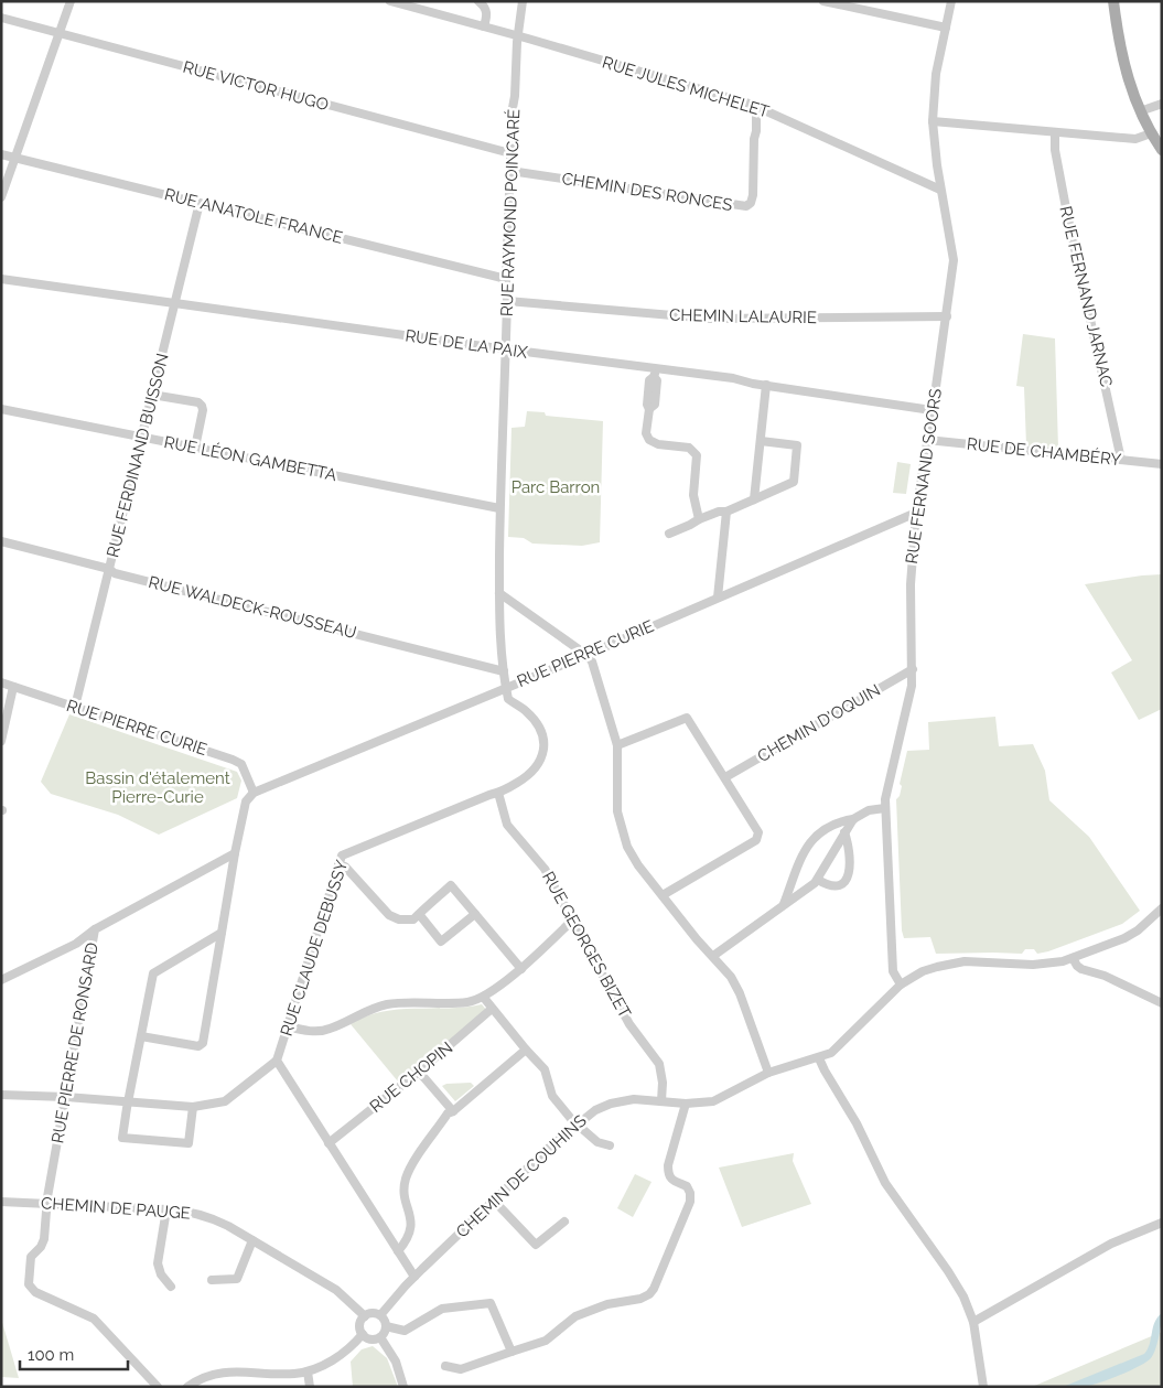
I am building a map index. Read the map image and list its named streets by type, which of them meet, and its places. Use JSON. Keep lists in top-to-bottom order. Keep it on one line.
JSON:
{"streets":{"street":["RUE VICTOR HUGO","RUE JULES MICHELET","CHEMIN DES RONCES","RUE RAYMOND POINCARÉ","RUE ANATOLE FRANCE","RUE FERNAND JARNAC","CHEMIN LALAURIE","RUE DE LA PAIX","RUE DE CHAMBÉRY","RUE FERDINAND BUISSON","RUE LÉON GAMBETTA","RUE FERNAND SOORS","RUE WALDECK-ROUSSEAU","RUE PIERRE CURIE","CHEMIN D'OQUIN","RUE GEORGES BIZET","RUE CLAUDE DEBUSSY","RUE PIERRE DE RONSARD","RUE CHOPIN","CHEMIN DE COUHINS","CHEMIN DE PAUGE"]},"crossings":[["RUE VICTOR HUGO","RUE RAYMOND POINCARÉ"],["RUE JULES MICHELET","CHEMIN DES RONCES"],["RUE JULES MICHELET","RUE RAYMOND POINCARÉ"],["RUE JULES MICHELET","RUE FERNAND SOORS"],["CHEMIN DES RONCES","RUE RAYMOND POINCARÉ"],["RUE RAYMOND POINCARÉ","RUE ANATOLE FRANCE"],["RUE RAYMOND POINCARÉ","CHEMIN LALAURIE"],["RUE RAYMOND POINCARÉ","RUE DE LA PAIX"],["RUE RAYMOND POINCARÉ","RUE LÉON GAMBETTA"],["RUE RAYMOND POINCARÉ","RUE WALDECK-ROUSSEAU"],["RUE RAYMOND POINCARÉ","RUE PIERRE CURIE"],["RUE RAYMOND POINCARÉ","RUE CLAUDE DEBUSSY"],["RUE ANATOLE FRANCE","RUE FERDINAND BUISSON"],["RUE FERNAND JARNAC","RUE DE CHAMBÉRY"],["CHEMIN LALAURIE","RUE FERNAND SOORS"],["RUE DE LA PAIX","RUE FERDINAND BUISSON"],["RUE DE LA PAIX","RUE FERNAND SOORS"],["RUE DE CHAMBÉRY","RUE FERNAND SOORS"],["RUE FERDINAND BUISSON","RUE LÉON GAMBETTA"],["RUE FERDINAND BUISSON","RUE WALDECK-ROUSSEAU"],["RUE FERDINAND BUISSON","RUE PIERRE CURIE"],["RUE FERNAND SOORS","RUE PIERRE CURIE"],["RUE FERNAND SOORS","CHEMIN D'OQUIN"],["RUE FERNAND SOORS","CHEMIN DE COUHINS"],["RUE PIERRE CURIE","RUE CLAUDE DEBUSSY"],["RUE PIERRE CURIE","RUE PIERRE DE RONSARD"],["RUE GEORGES BIZET","RUE CLAUDE DEBUSSY"],["RUE GEORGES BIZET","CHEMIN DE COUHINS"],["RUE PIERRE DE RONSARD","CHEMIN DE PAUGE"],["CHEMIN DE COUHINS","CHEMIN DE PAUGE"]],"parks":["Parc Barron","Bassin d'étalement Pierre-Curie"],"scale_bar":"100 m"}
